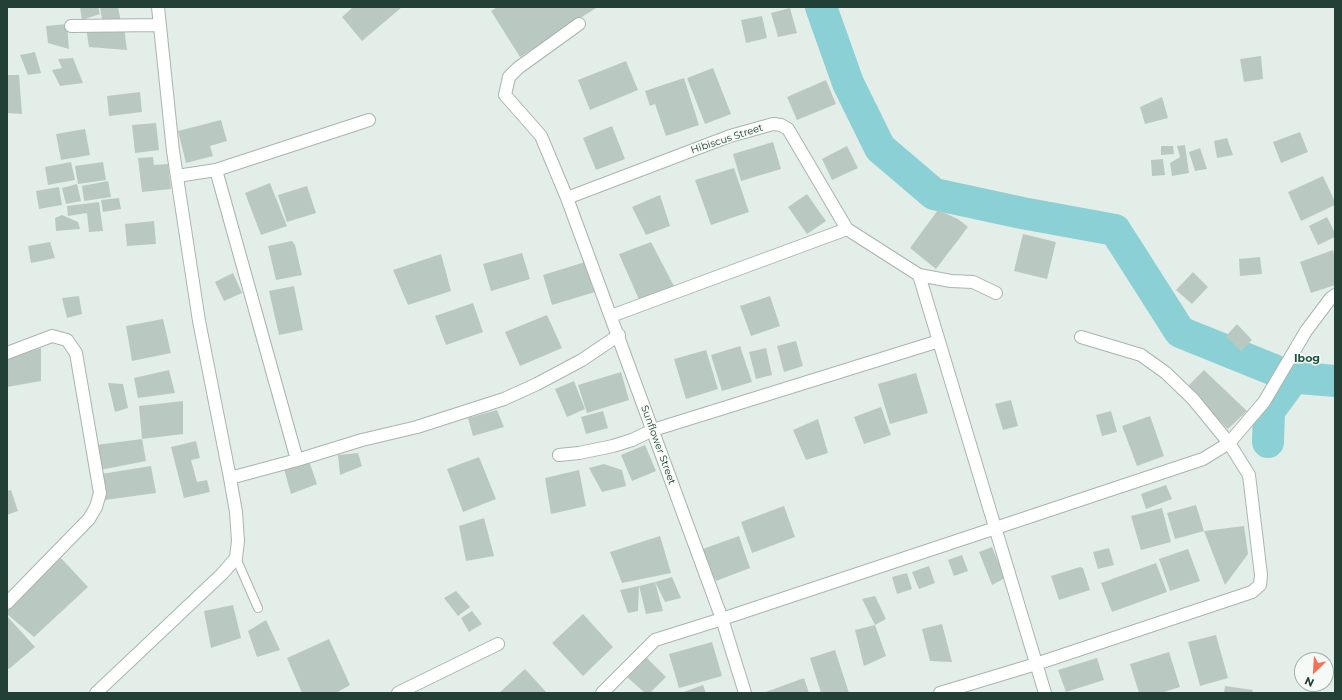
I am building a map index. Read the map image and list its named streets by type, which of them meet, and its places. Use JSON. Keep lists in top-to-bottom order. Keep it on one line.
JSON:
{"streets":{"street":["Hibiscus Street","Sunflower Street"]},"crossings":[["Hibiscus Street","Sunflower Street"]],"districts":["Ibog"],"north":"bottom left"}
